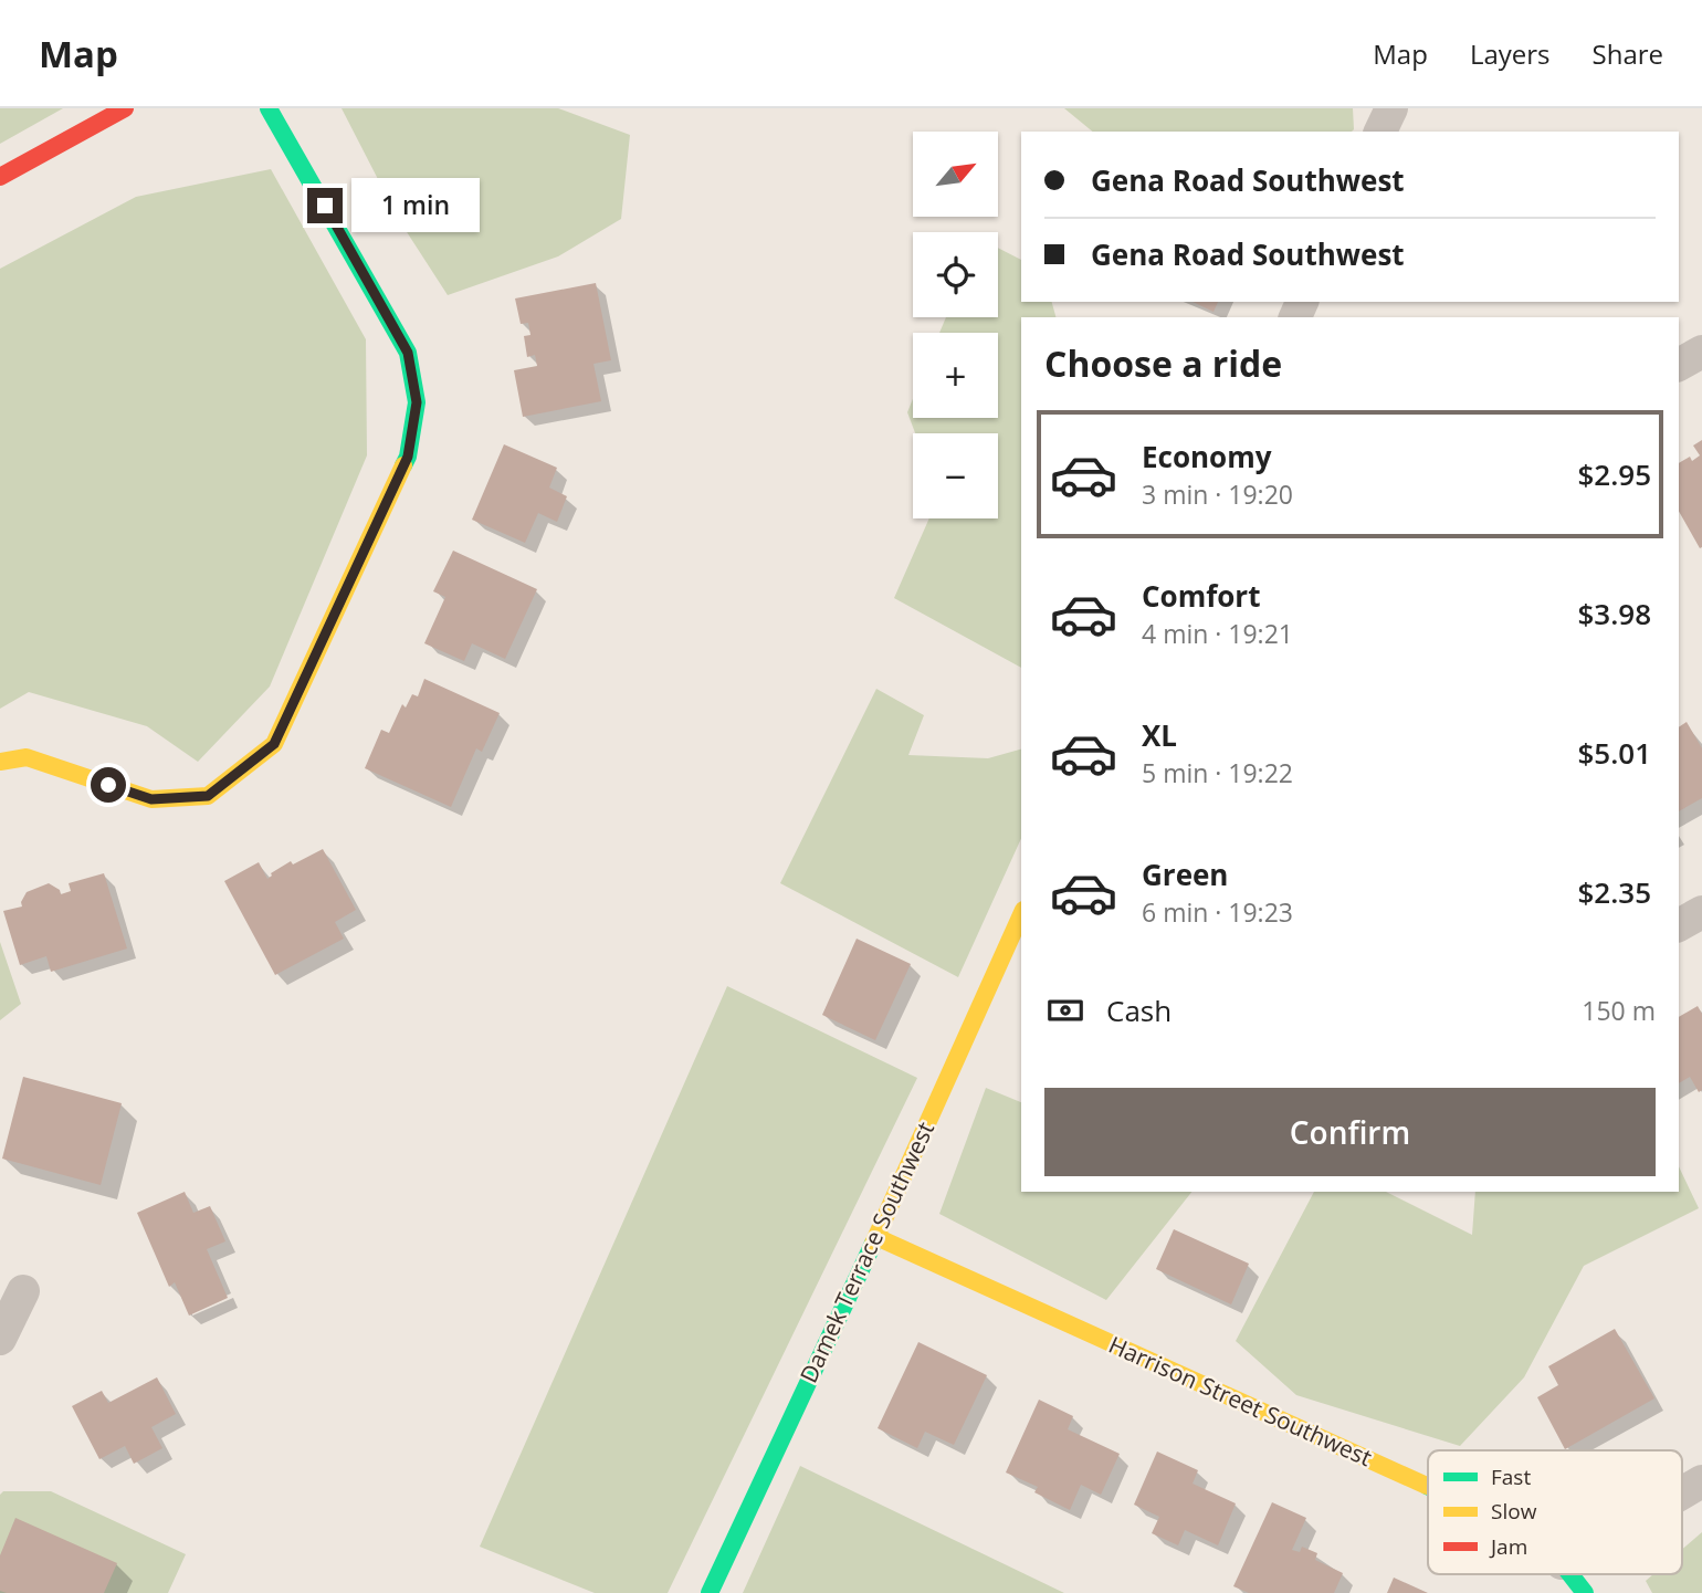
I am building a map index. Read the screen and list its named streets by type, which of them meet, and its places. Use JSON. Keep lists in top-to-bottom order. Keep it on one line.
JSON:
{"streets":{"street":["Damek Terrace Southwest","Harrison Street Southwest"]},"crossings":[["Damek Terrace Southwest","Harrison Street Southwest"]],"legend":["Fast","Slow","Jam"],"north":"top right","page":{"header":"Map","nav":["Map","Layers","Share"],"map_buttons":["+","−"],"banner":["Gena Road Southwest","Gena Road Southwest"],"bubble":"1 min","heading":"Choose a ride","list":[{"name":"Economy","note":"3 min · 19:20","value":"$2.95"},{"name":"Comfort","note":"4 min · 19:21","value":"$3.98"},{"name":"XL","note":"5 min · 19:22","value":"$5.01"},{"name":"Green","note":"6 min · 19:23","value":"$2.35"}],"pay":["Cash","150 m"],"buttons":"Confirm"}}
